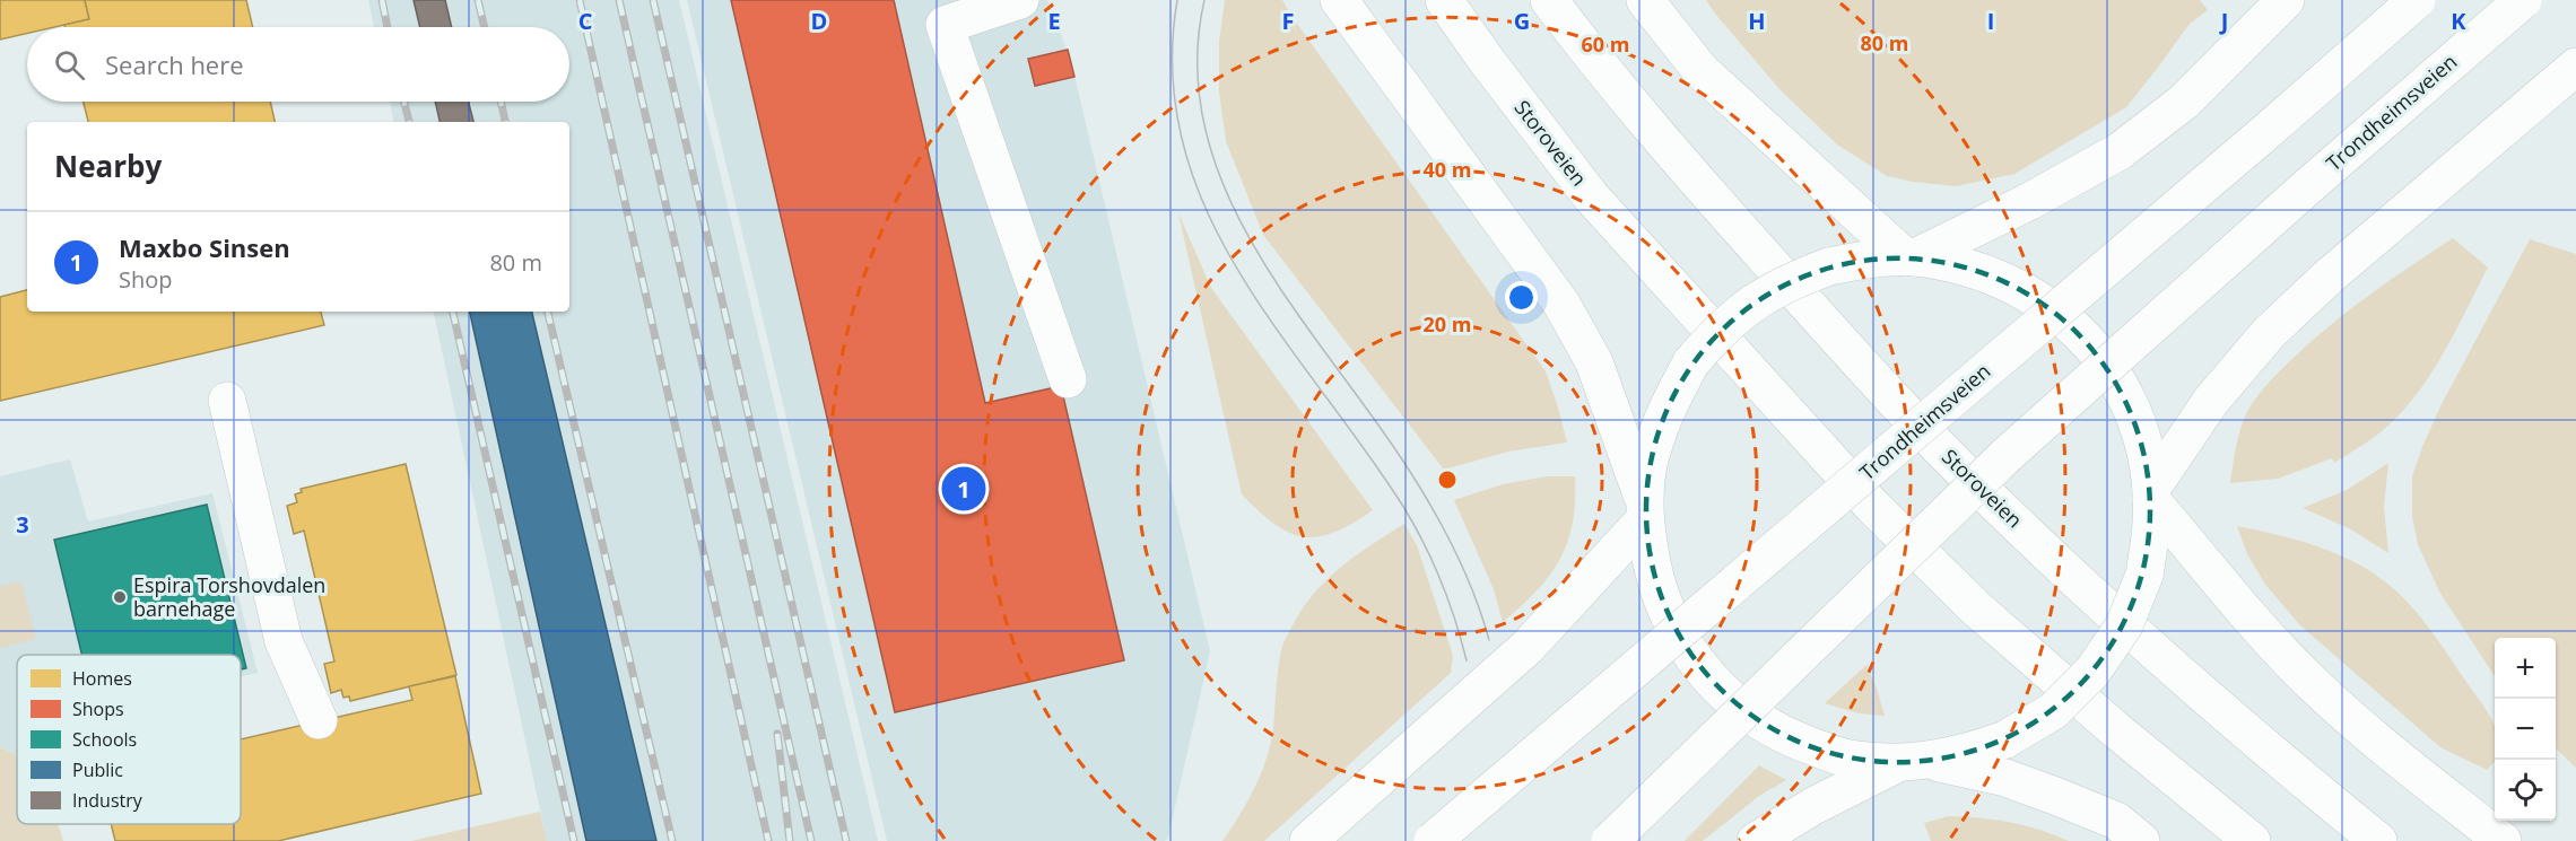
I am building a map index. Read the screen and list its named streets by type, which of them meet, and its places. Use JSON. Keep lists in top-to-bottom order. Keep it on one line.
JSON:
{"streets":{"main road":["Trondheimsveien","Storoveien"]},"places":["Espira Torshovdalen barnehage"],"legend":["Homes","Shops","Schools","Public","Industry"],"page":{"search":"Search here","heading":"Nearby","list":[{"mark":"1","name":"Maxbo Sinsen","note":"Shop","value":"80 m"}],"pins":"1","map_buttons":["+","−"]},"grid":{"columns":["C","D","E","F","G","H","I","J","K"],"rows":["3"]},"rings":["80 m","60 m","40 m","20 m"]}
